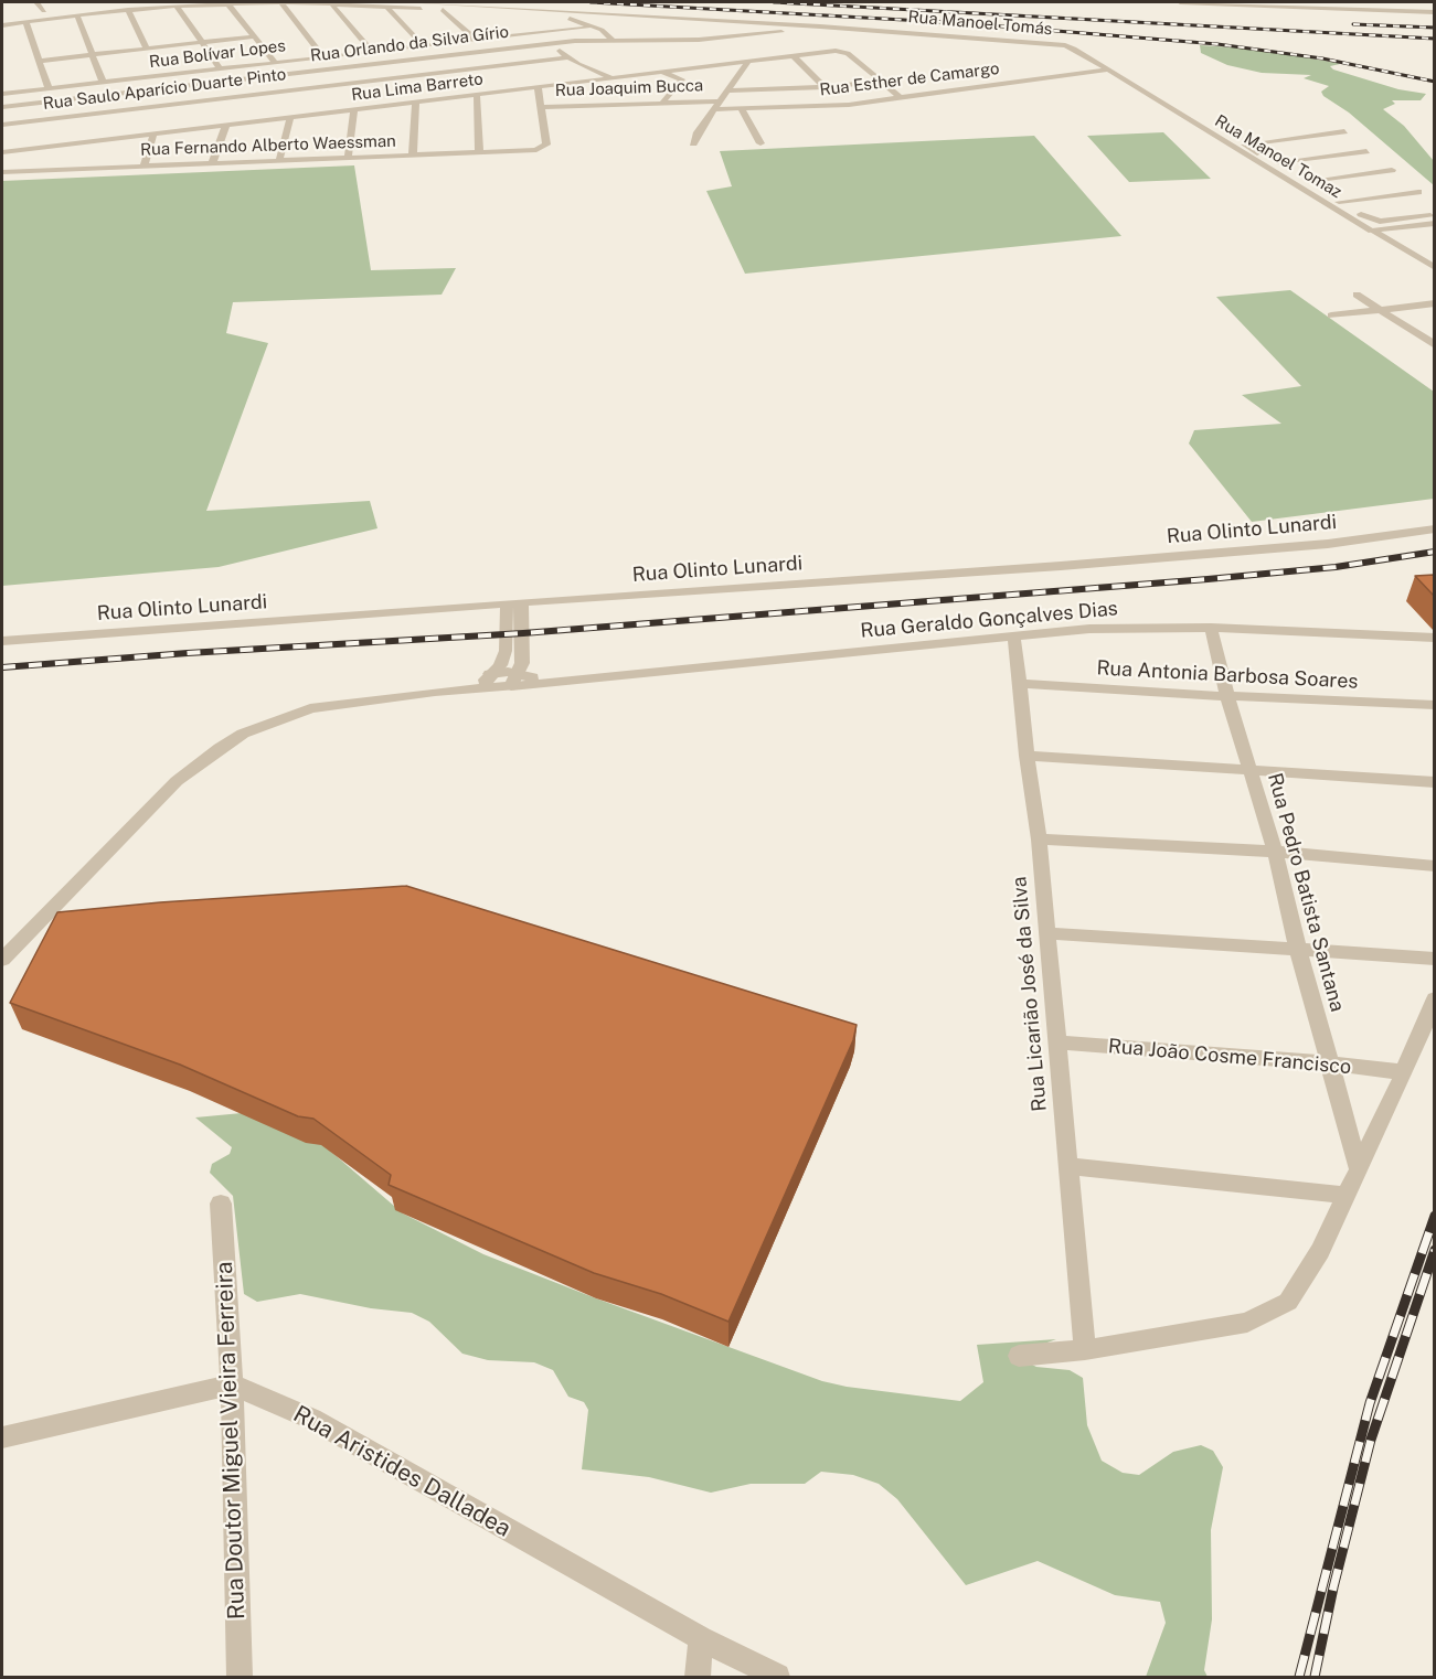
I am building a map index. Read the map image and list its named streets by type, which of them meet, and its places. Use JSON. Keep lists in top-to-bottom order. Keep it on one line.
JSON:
{"streets":{"street":["Rua Manoel Tomás","Rua Orlando da Silva Gírio","Rua Bolívar Lopes","Rua Esther de Camargo","Rua Lima Barreto","Rua Joaquim Bucca","Rua Saulo Aparício Duarte Pinto","Rua Fernando Alberto Waessman","Rua Manoel Tomaz","Rua Olinto Lunardi","Rua Geraldo Gonçalves Dias","Rua Antonia Barbosa Soares","Rua Pedro Batista Santana","Rua Licarião José da Silva","Rua João Cosme Francisco","Rua Doutor Miguel Vieira Ferreira","Rua Aristides Dalladea"]},"crossings":[["Rua Manoel Tomás","Rua Orlando da Silva Gírio"],["Rua Manoel Tomás","Rua Esther de Camargo"],["Rua Manoel Tomás","Rua Manoel Tomaz"],["Rua Esther de Camargo","Rua Joaquim Bucca"],["Rua Esther de Camargo","Rua Manoel Tomaz"],["Rua Lima Barreto","Rua Fernando Alberto Waessman"],["Rua Joaquim Bucca","Rua Fernando Alberto Waessman"],["Rua Geraldo Gonçalves Dias","Rua Pedro Batista Santana"],["Rua Geraldo Gonçalves Dias","Rua Licarião José da Silva"],["Rua Antonia Barbosa Soares","Rua Pedro Batista Santana"],["Rua Antonia Barbosa Soares","Rua Licarião José da Silva"],["Rua Pedro Batista Santana","Rua João Cosme Francisco"],["Rua Licarião José da Silva","Rua João Cosme Francisco"],["Rua Doutor Miguel Vieira Ferreira","Rua Aristides Dalladea"]]}
